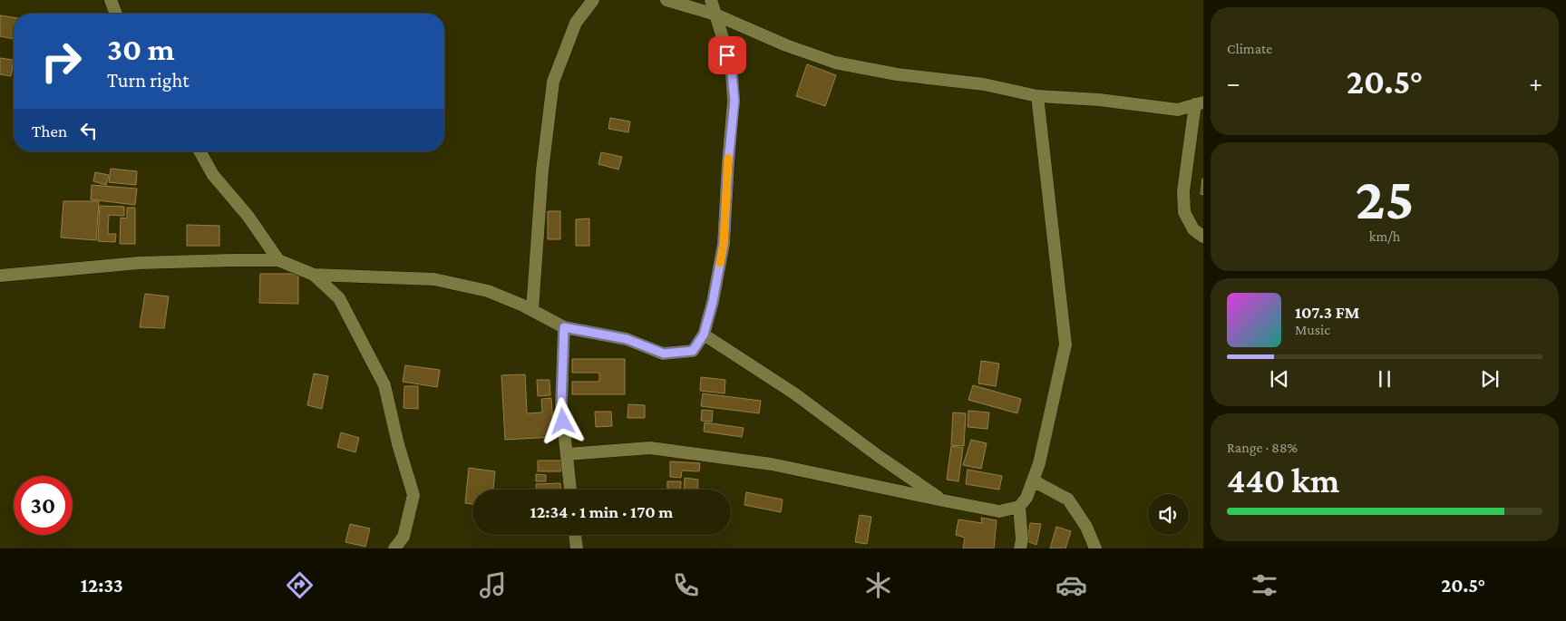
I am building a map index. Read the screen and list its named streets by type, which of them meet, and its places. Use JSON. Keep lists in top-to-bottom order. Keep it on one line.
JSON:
{"page":{"tile":["Climate",["25","km/h"],["Range · 88%","440 km"]],"turn":["30 m","Turn right"],"heat":["−","20.5°","+"],"then":"Then","song":["107.3 FM","Music"],"limit":"30","trip":"12:34 · 1 min · 170 m","tabs":["12:33","20.5°"]}}
